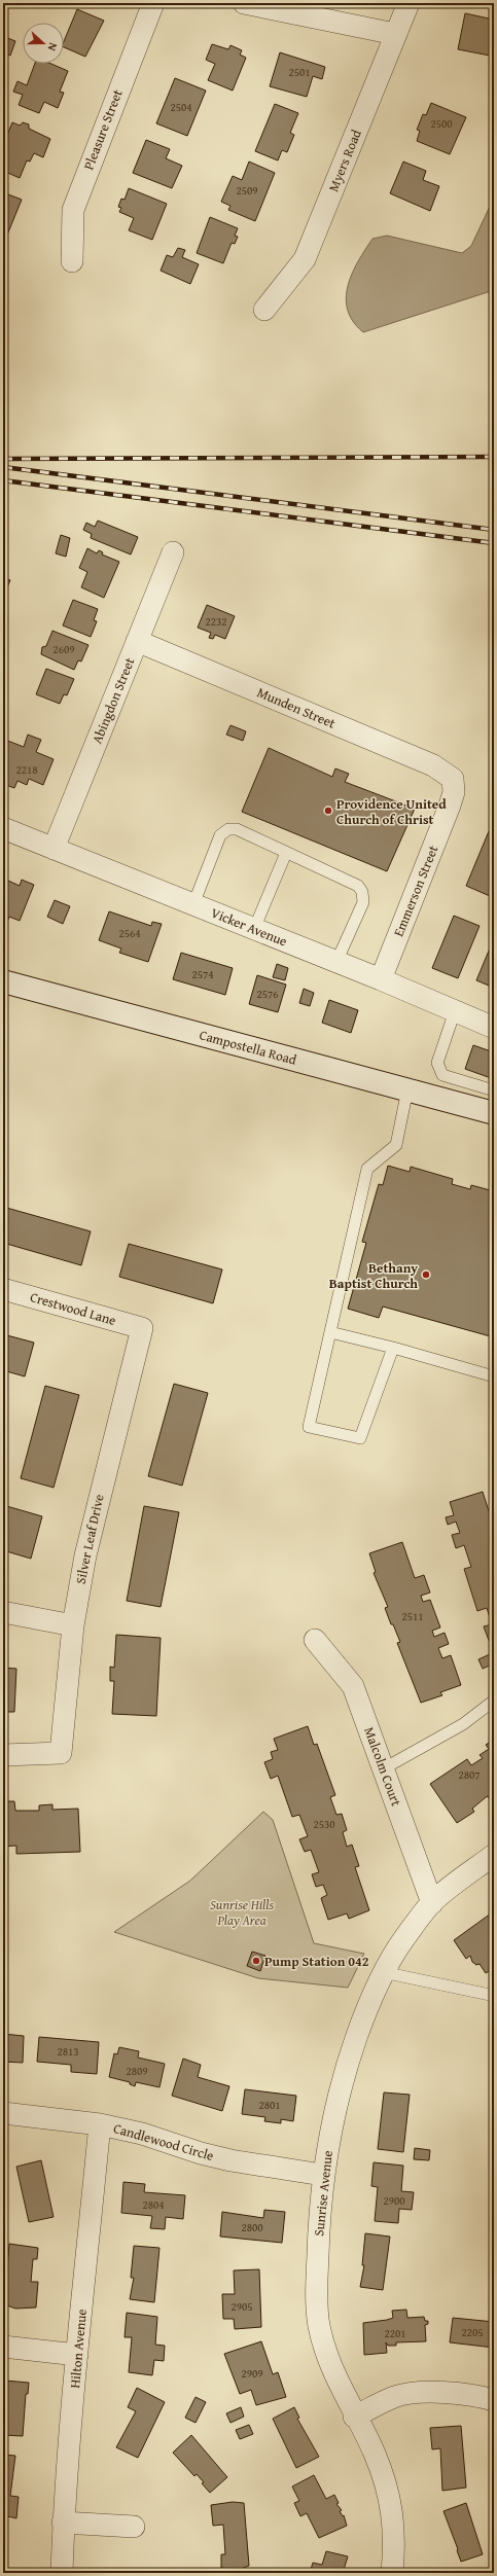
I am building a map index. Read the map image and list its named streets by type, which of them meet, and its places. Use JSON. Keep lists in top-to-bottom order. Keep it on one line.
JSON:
{"streets":{"main road":["Campostella Road"],"street":["Pleasure Street","Myers Road","Abingdon Street","Munden Street","Emmerson Street","Vicker Avenue","Crestwood Lane","Silver Leaf Drive","Malcolm Court","Candlewood Circle","Sunrise Avenue","Hilton Avenue"]},"crossings":[["Abingdon Street","Munden Street"],["Abingdon Street","Vicker Avenue"],["Munden Street","Emmerson Street"],["Emmerson Street","Vicker Avenue"],["Crestwood Lane","Silver Leaf Drive"],["Malcolm Court","Sunrise Avenue"],["Candlewood Circle","Sunrise Avenue"],["Candlewood Circle","Hilton Avenue"]],"parks":["Sunrise Hills Play Area"],"places":["Providence United Church of Christ","Bethany Baptist Church","Pump Station 042"],"house_numbers":["2501","2504","2500","2509","2232","2609","2218","2564","2574","2576","2511","2807","2530","2813","2809","2801","2900","2804","2800","2905","2205","2201","2909"],"north":"right"}
